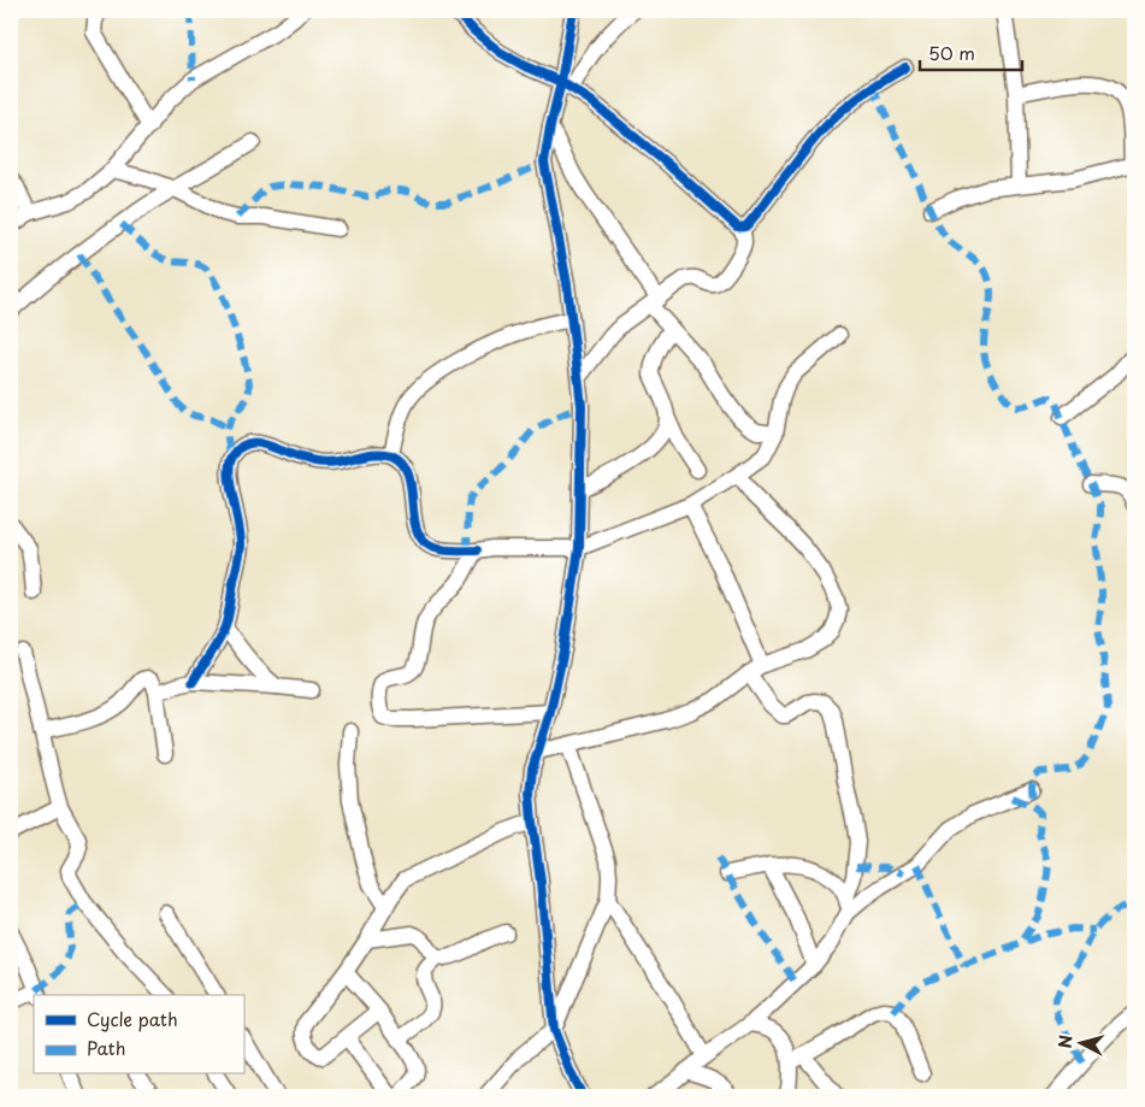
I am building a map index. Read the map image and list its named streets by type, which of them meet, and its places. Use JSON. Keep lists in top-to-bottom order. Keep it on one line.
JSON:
{"legend":["Cycle path","Path"],"scale_bar":"50 m","north":"left"}
